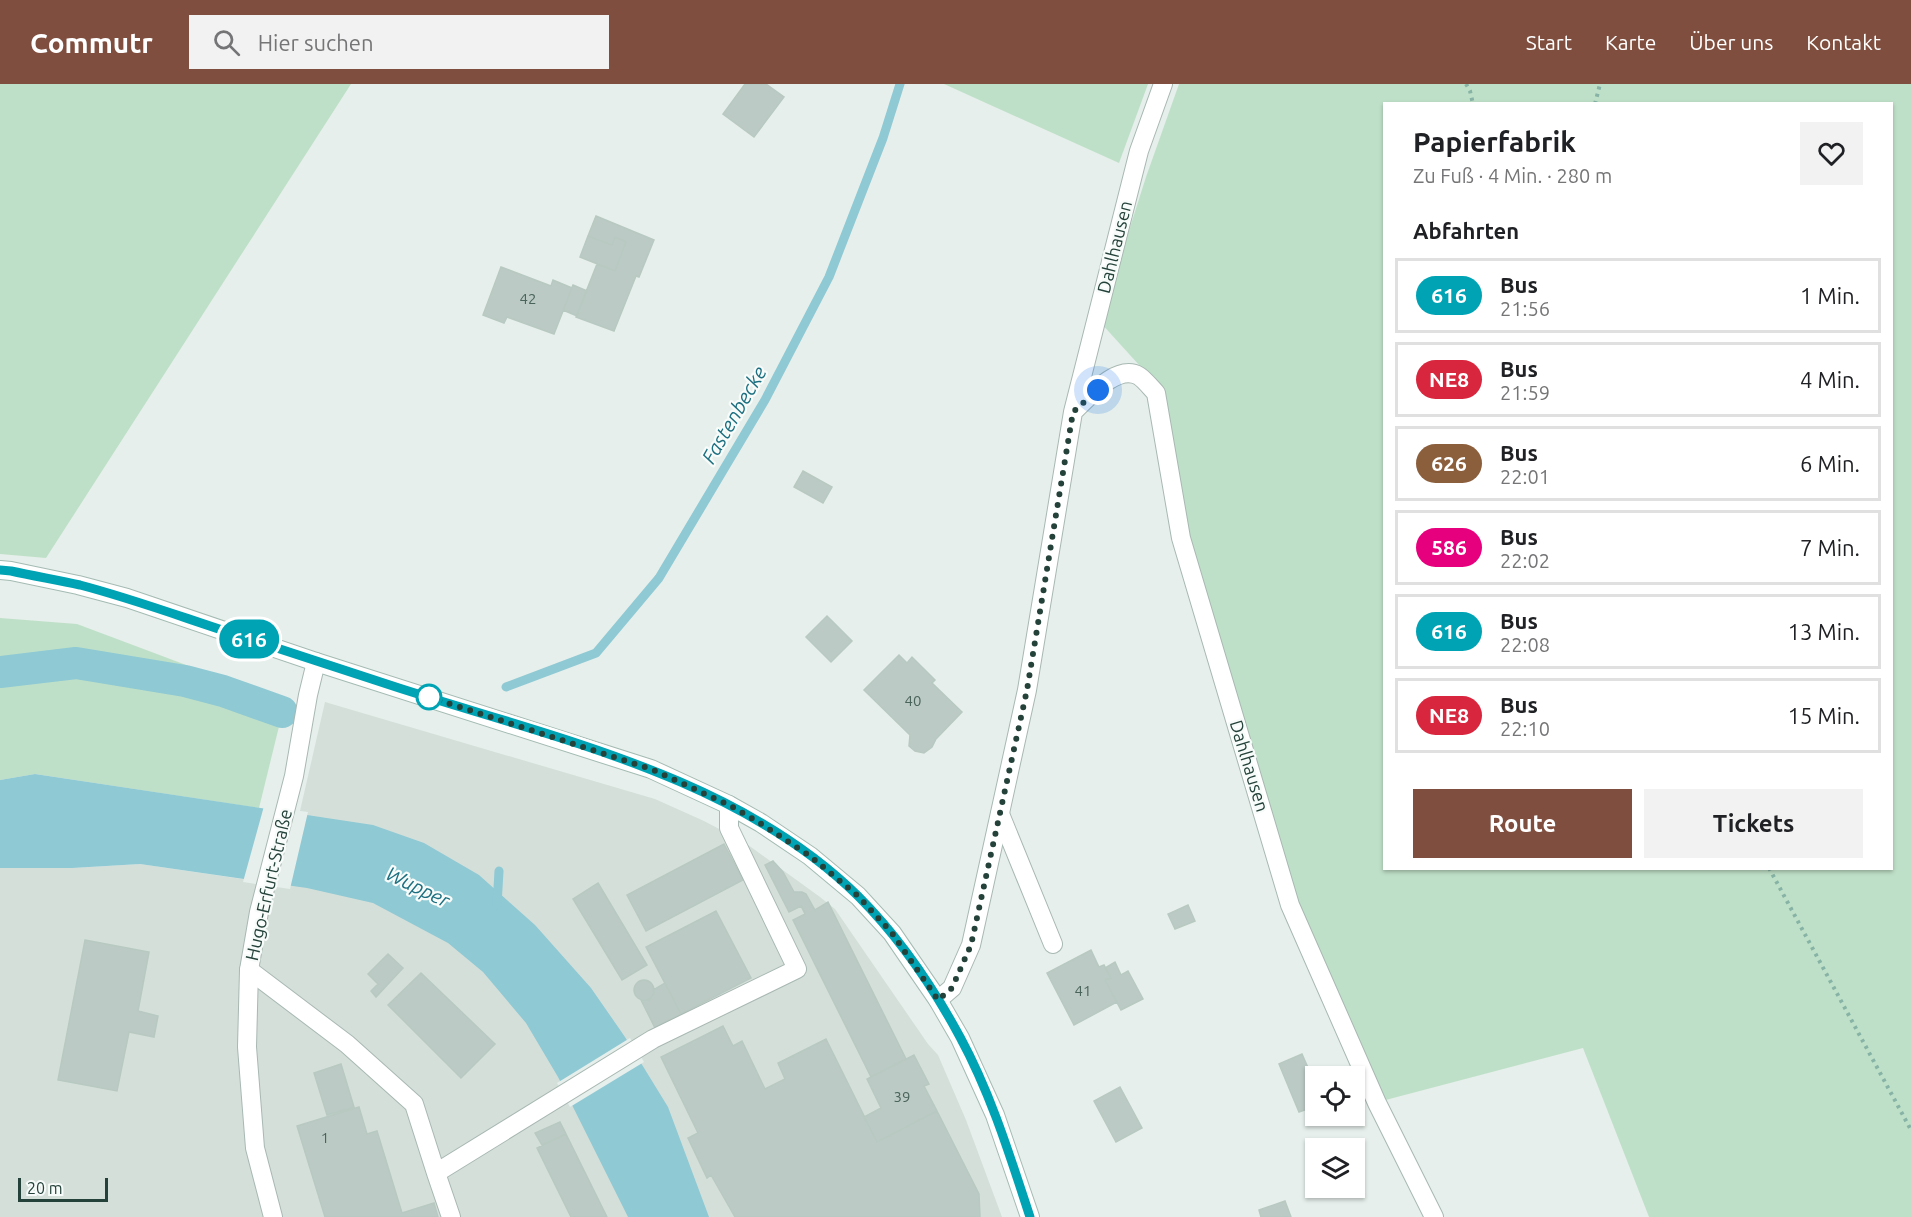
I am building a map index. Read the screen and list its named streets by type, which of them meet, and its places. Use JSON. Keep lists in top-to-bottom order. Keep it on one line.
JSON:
{"streets":{"street":["Dahlhausen","Hugo-Erfurt-Straße"]},"water":["Fastenbecke","Wupper"],"lines":["bus line 616"],"house_numbers":["42","40","41","39","1"],"scale_bar":"20 m","page":{"header":"Commutr","search":"Hier suchen","nav":["Start","Karte","Über uns","Kontakt"],"on_map":"616","heading":[["Papierfabrik","Zu Fuß · 4 Min. · 280 m"],"Abfahrten"],"list":[{"mark":"616","name":"Bus","note":"21:56","value":"1 Min."},{"mark":"NE8","name":"Bus","note":"21:59","value":"4 Min."},{"mark":"626","name":"Bus","note":"22:01","value":"6 Min."},{"mark":"586","name":"Bus","note":"22:02","value":"7 Min."},{"mark":"616","name":"Bus","note":"22:08","value":"13 Min."},{"mark":"NE8","name":"Bus","note":"22:10","value":"15 Min."}],"buttons":["Route","Tickets"],"scale":"20 m"}}
